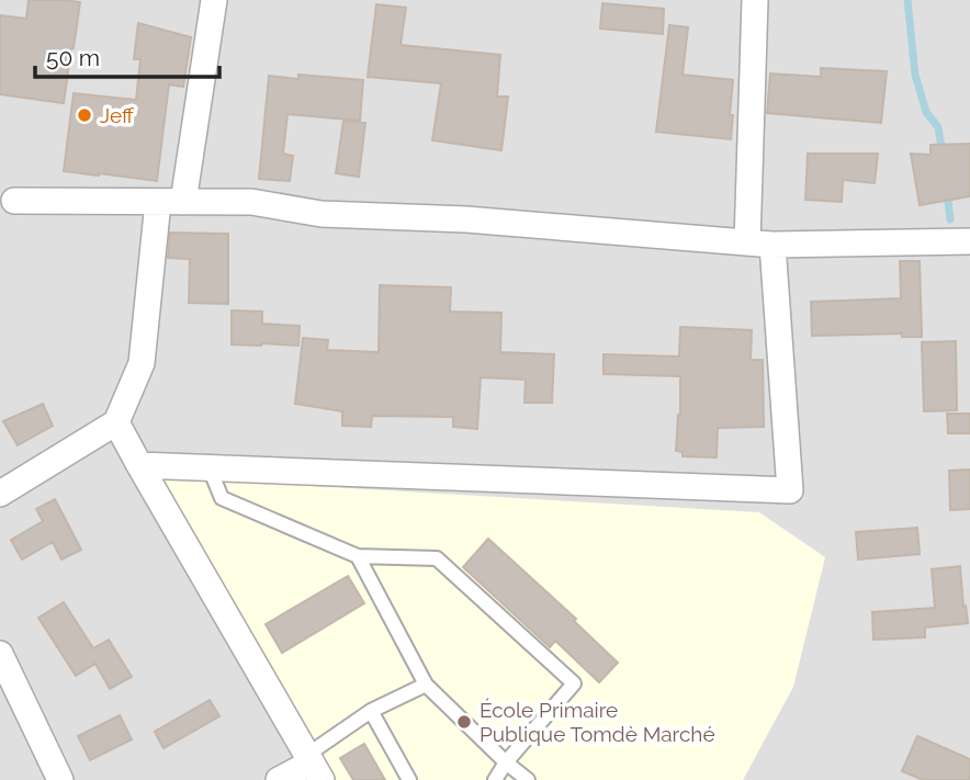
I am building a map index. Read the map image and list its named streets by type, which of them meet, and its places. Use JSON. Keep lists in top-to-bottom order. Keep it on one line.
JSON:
{"places":["Jeff","École Primaire Publique Tomdè Marché"],"scale_bar":"50 m"}
